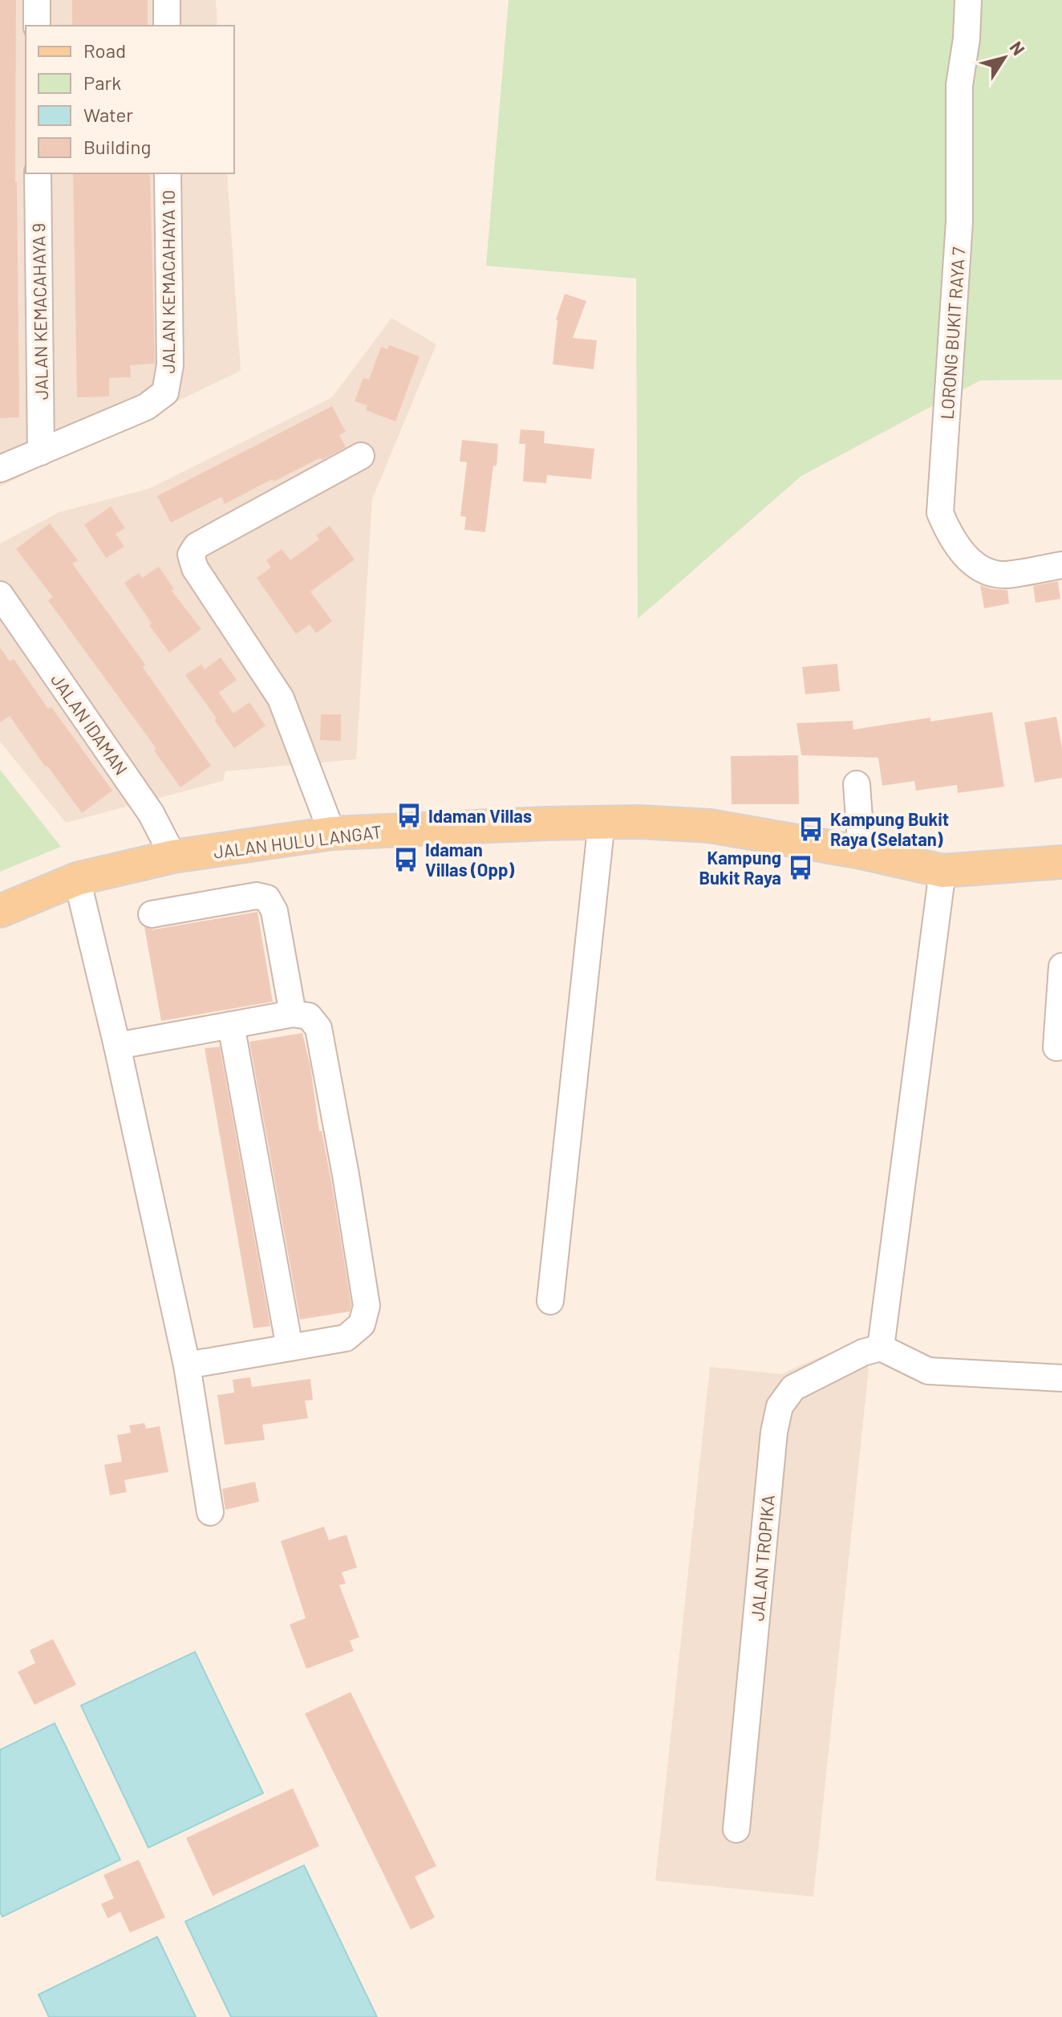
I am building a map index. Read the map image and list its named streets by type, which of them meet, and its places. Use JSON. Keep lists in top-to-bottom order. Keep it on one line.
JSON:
{"streets":{"main road":["JALAN HULU LANGAT"],"street":["JALAN KEMACAHAYA 10","JALAN KEMACAHAYA 9","LORONG BUKIT RAYA 7","JALAN IDAMAN","JALAN TROPIKA"]},"crossings":[["JALAN KEMACAHAYA 10","JALAN KEMACAHAYA 9"],["JALAN IDAMAN","JALAN HULU LANGAT"]],"places":{"bus stop":["Idaman Villas","Kampung Bukit Raya (Selatan)","Idaman Villas (Opp)","Kampung Bukit Raya"]},"legend":["Road","Park","Water","Building"],"north":"top right"}
